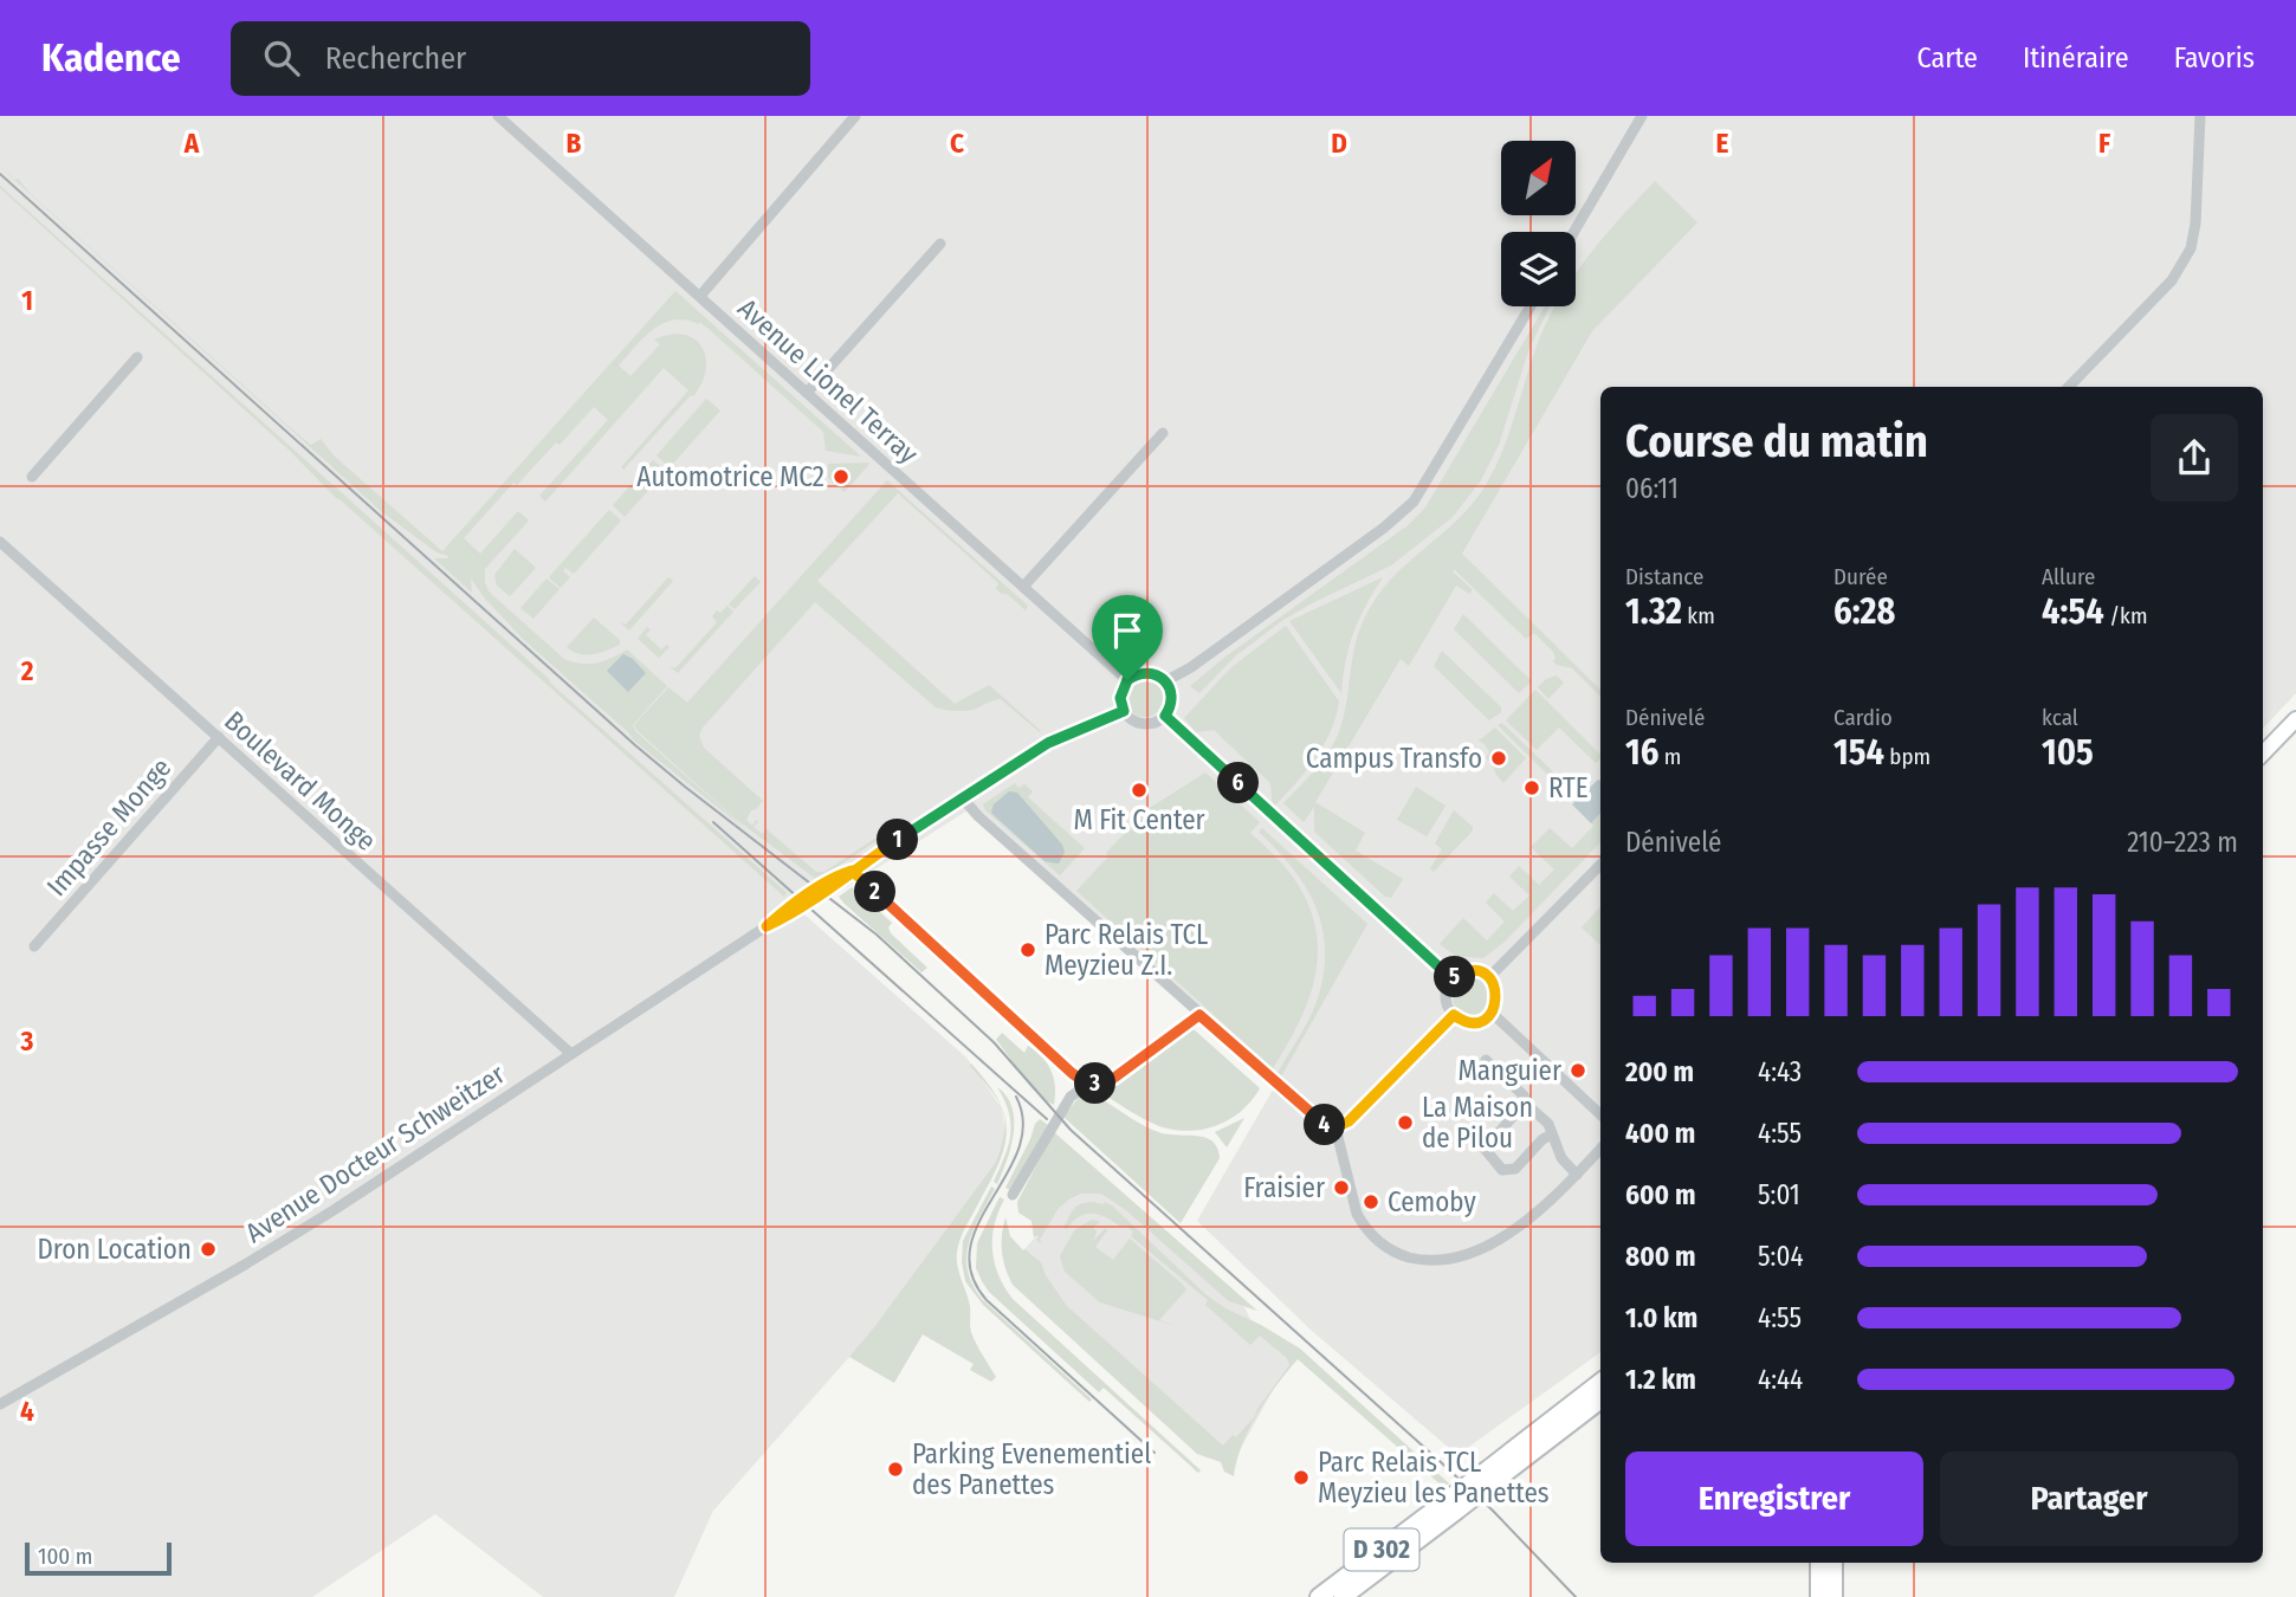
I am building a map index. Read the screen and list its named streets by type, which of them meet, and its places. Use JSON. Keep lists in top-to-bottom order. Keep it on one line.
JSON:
{"streets":{"main road":["D 302"],"street":["Avenue Lionel Terray","Boulevard Monge","Impasse Monge","Avenue Docteur Schweitzer"]},"crossings":[["Avenue Lionel Terray","Avenue Docteur Schweitzer"],["Boulevard Monge","Impasse Monge"],["Boulevard Monge","Avenue Docteur Schweitzer"]],"places":["Automotrice MC2","Campus Transfo","RTE","M Fit Center","Parc Relais TCL Meyzieu Z.I.","Manguier","La Maison de Pilou","Fraisier","Cemoby","Dron Location","Parking Evenementiel des Panettes","Parc Relais TCL Meyzieu les Panettes"],"scale_bar":"100 m","north":"top right","page":{"header":"Kadence","search":"Rechercher","nav":["Carte","Itinéraire","Favoris"],"heading":["Course du matin","06:11"],"stats":[["Distance","1.32 km"],["Durée","6:28"],["Allure","4:54 /km"],["Dénivelé","16 m"],["Cardio","154 bpm"],["kcal","105"]],"pins":["6","1","2","5","3","4"],"chart":["Dénivelé","210–223 m"],"list":[{"name":"200 m","note":"4:43"},{"name":"400 m","note":"4:55"},{"name":"600 m","note":"5:01"},{"name":"800 m","note":"5:04"},{"name":"1.0 km","note":"4:55"},{"name":"1.2 km","note":"4:44"}],"buttons":["Enregistrer","Partager"],"scale":"100 m"},"grid":{"columns":["A","B","C","D","E","F"],"rows":["1","2","3","4"]}}
